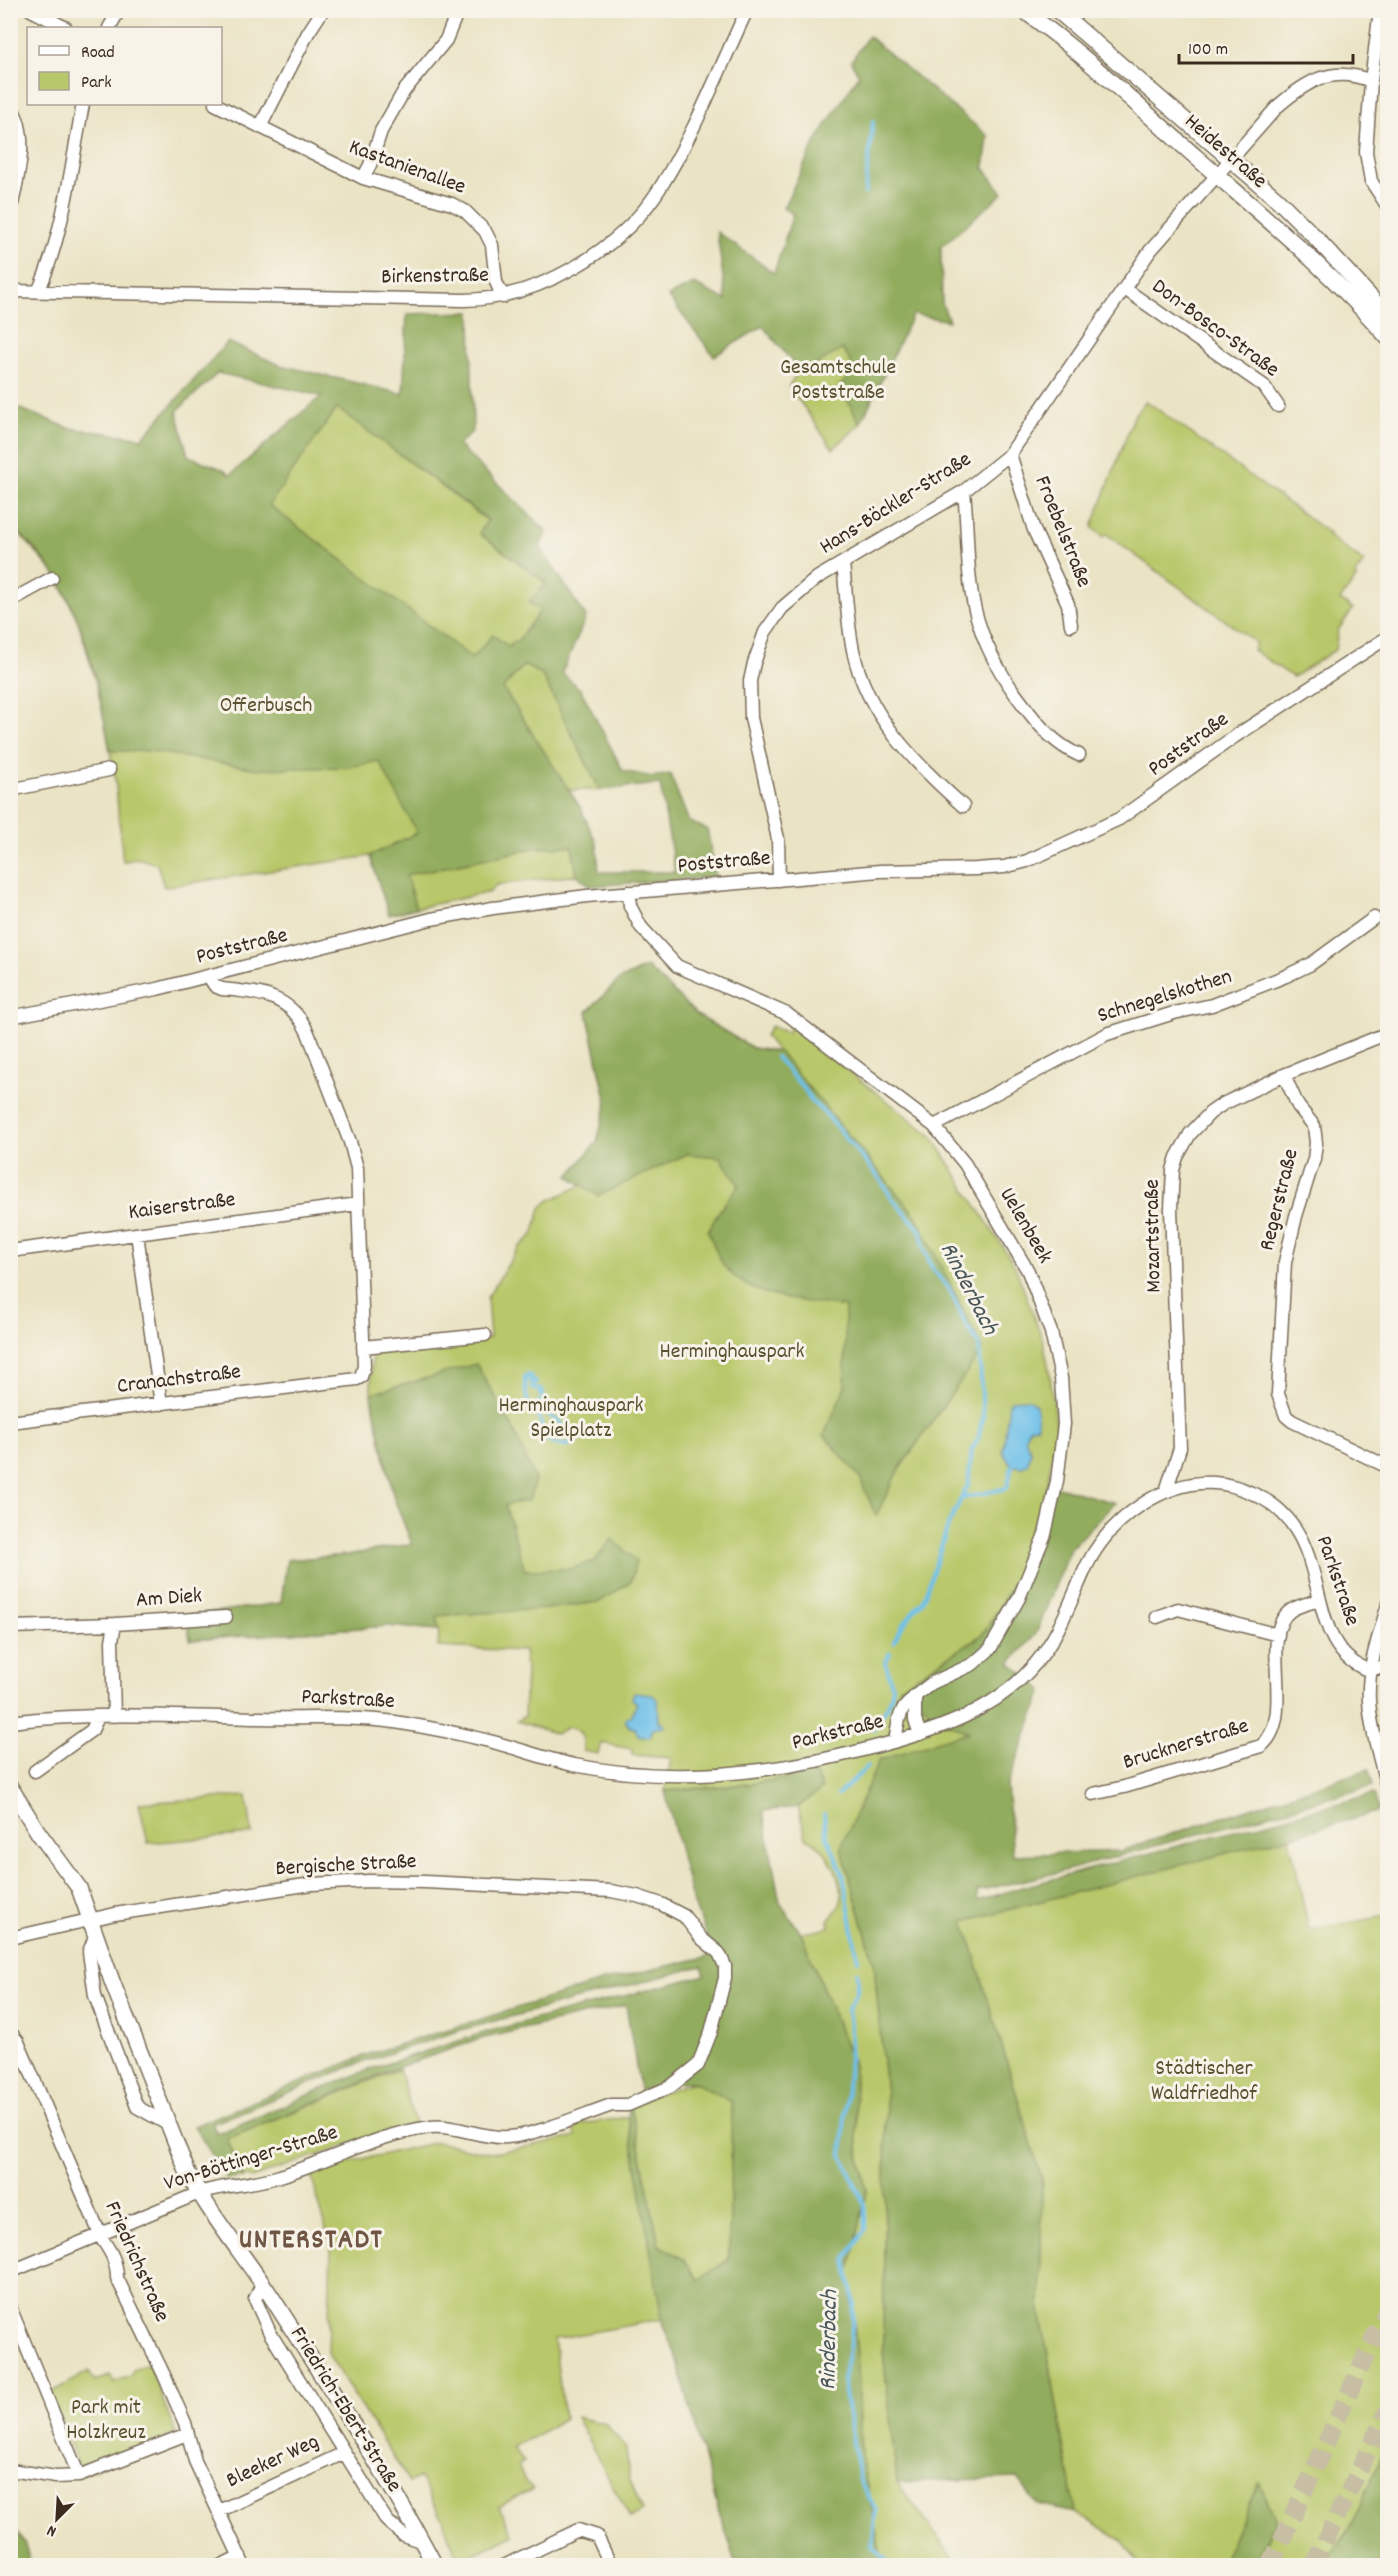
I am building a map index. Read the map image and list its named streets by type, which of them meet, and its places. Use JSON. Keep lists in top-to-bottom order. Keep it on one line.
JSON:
{"streets":{"main road":["Heidestraße","Friedrich-Ebert-Straße"],"street":["Kastanienallee","Birkenstraße","Don-Bosco-Straße","Hans-Böckler-Straße","Froebelstraße","Poststraße","Schnegelskothen","Regerstraße","Kaiserstraße","Uelenbeek","Mozartstraße","Cranachstraße","Parkstraße","Am Diek","Brucknerstraße","Bergische Straße","Von-Böttinger-Straße","Friedrichstraße","Bleeker Weg"]},"crossings":[["Heidestraße","Hans-Böckler-Straße"],["Kastanienallee","Birkenstraße"],["Don-Bosco-Straße","Hans-Böckler-Straße"],["Hans-Böckler-Straße","Froebelstraße"],["Hans-Böckler-Straße","Poststraße"],["Poststraße","Uelenbeek"],["Schnegelskothen","Uelenbeek"],["Regerstraße","Mozartstraße"],["Uelenbeek","Parkstraße"],["Mozartstraße","Parkstraße"],["Parkstraße","Am Diek"],["Parkstraße","Brucknerstraße"],["Bergische Straße","Von-Böttinger-Straße"],["Bergische Straße","Friedrich-Ebert-Straße"],["Von-Böttinger-Straße","Friedrichstraße"],["Von-Böttinger-Straße","Friedrich-Ebert-Straße"],["Friedrichstraße","Bleeker Weg"],["Friedrich-Ebert-Straße","Bleeker Weg"]],"districts":["UNTERSTADT"],"water":["Rinderbach"],"parks":["Gesamtschule Poststraße","Offerbusch","Herminghauspark","Herminghauspark Spielplatz","Städtischer Waldfriedhof","Park mit Holzkreuz"],"legend":["Road","Park"],"scale_bar":"100 m","north":"bottom left"}
